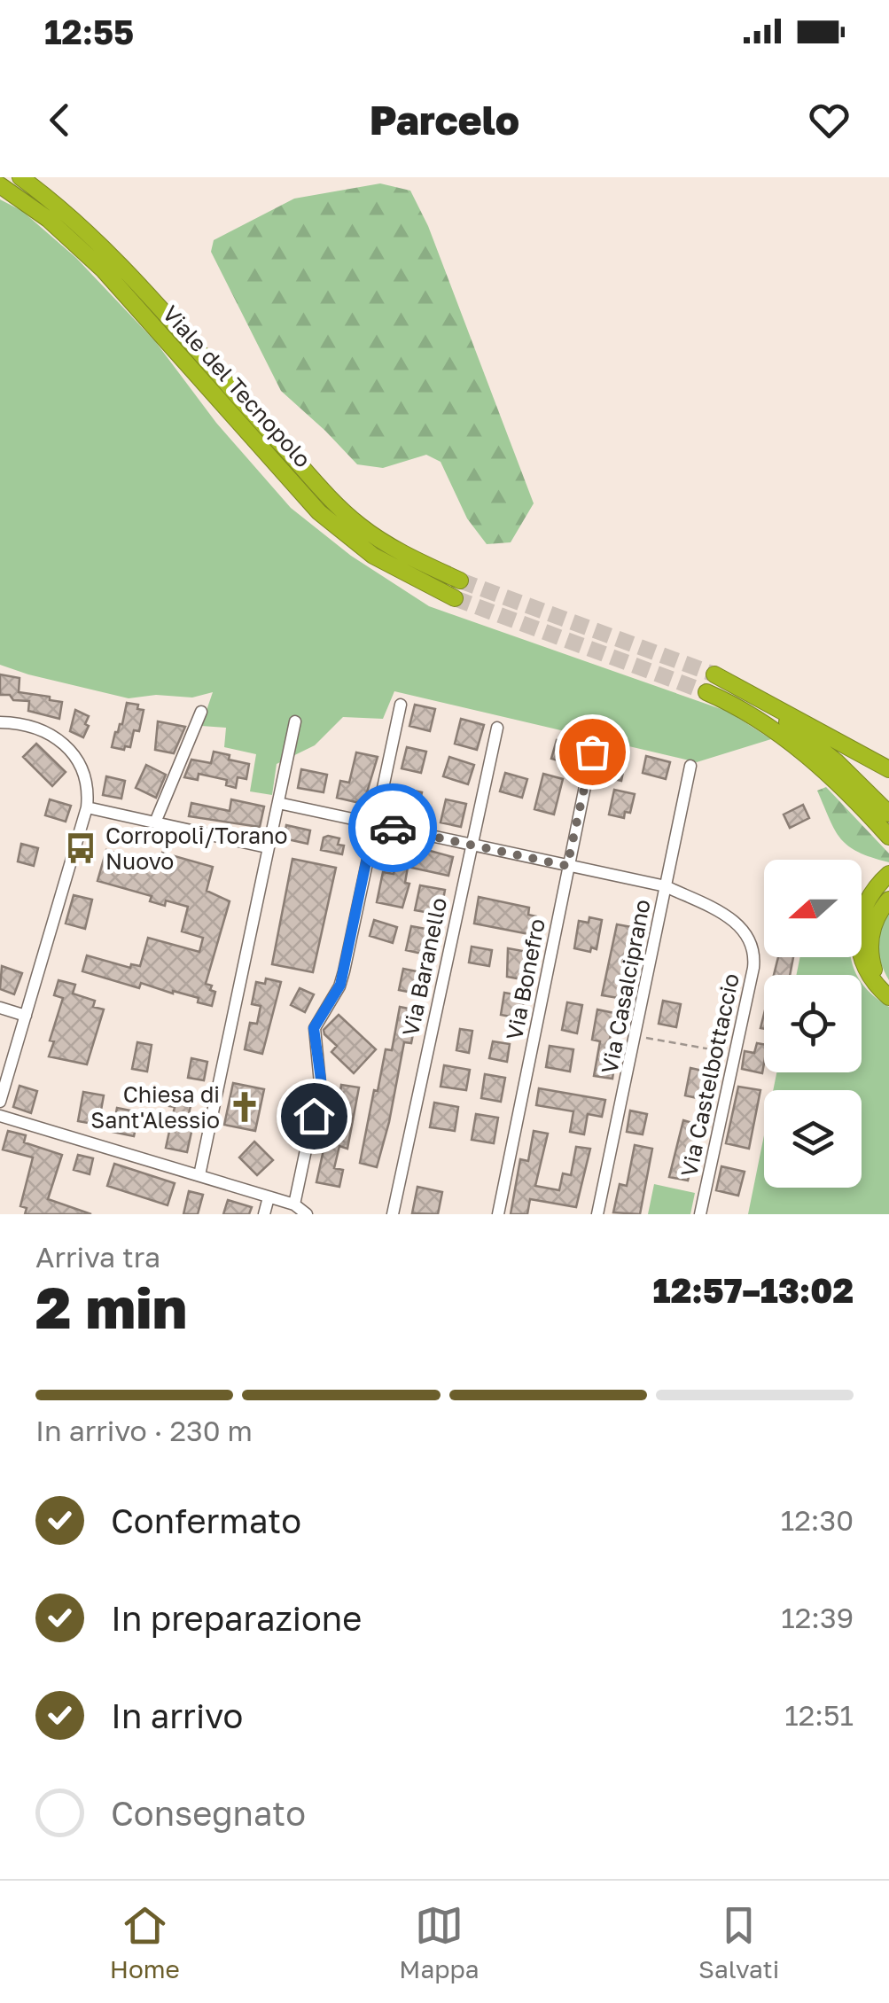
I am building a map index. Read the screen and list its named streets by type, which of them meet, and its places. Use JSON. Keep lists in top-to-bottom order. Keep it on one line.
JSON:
{"streets":{"highway":["Viale del Tecnopolo"],"street":["Via Baranello","Via Bonefro","Via Casalciprano","Via Castelbottaccio"]},"crossings":[["Via Baranello","Via Castelbottaccio"],["Via Bonefro","Via Castelbottaccio"],["Via Casalciprano","Via Castelbottaccio"]],"places":{"bus stop":["Corropoli/Torano Nuovo"],"church":["Chiesa di Sant'Alessio"]},"north":"left","page":{"status":"12:55","header":"Parcelo","heading":["2 min","Arriva tra","12:57–13:02"],"bar":"In arrivo · 230 m","list":[["Confermato","12:30"],["In preparazione","12:39"],["In arrivo","12:51"],"Consegnato"],"tabs":["Home","Mappa","Salvati"]}}
